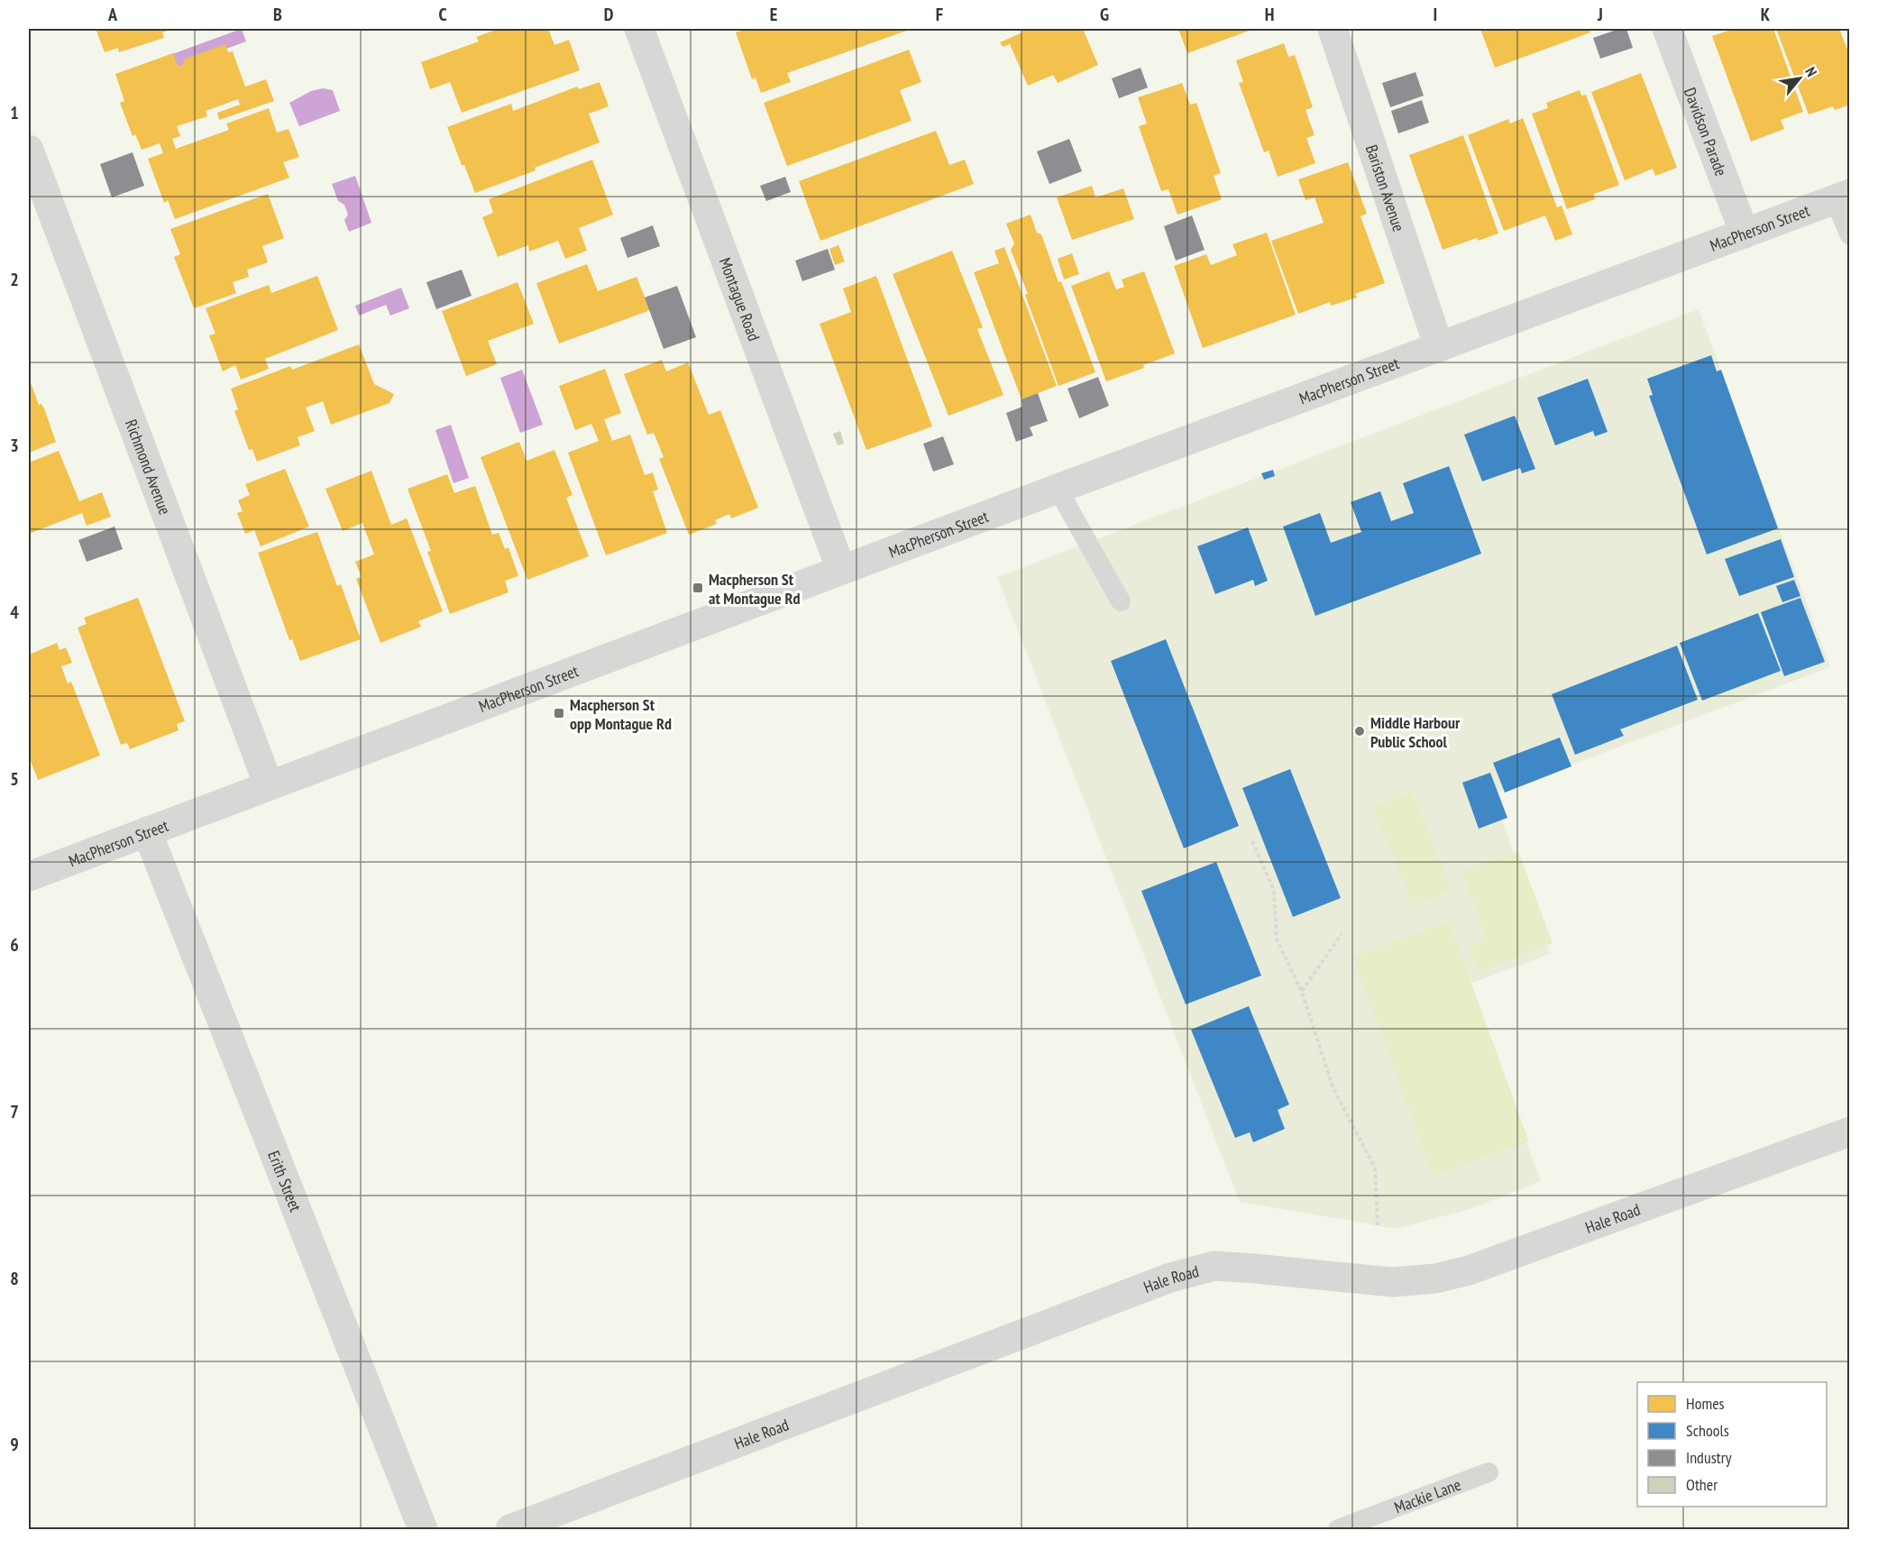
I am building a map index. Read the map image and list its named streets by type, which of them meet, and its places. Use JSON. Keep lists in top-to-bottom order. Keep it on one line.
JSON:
{"streets":{"street":["Davidson Parade","Bariston Avenue","MacPherson Street","Montague Road","Richmond Avenue","Erith Street","Hale Road"],"lane":["Mackie Lane"]},"crossings":[["Davidson Parade","MacPherson Street"],["Bariston Avenue","MacPherson Street"],["MacPherson Street","Montague Road"],["MacPherson Street","Richmond Avenue"],["MacPherson Street","Erith Street"]],"places":{"transit":["Macpherson St at Montague Rd","Macpherson St opp Montague Rd"],"other":["Middle Harbour Public School"]},"legend":["Homes","Schools","Industry","Other"],"north":"top right","grid":{"columns":["A","B","C","D","E","F","G","H","I","J","K"],"rows":["1","2","3","4","5","6","7","8","9"]}}
